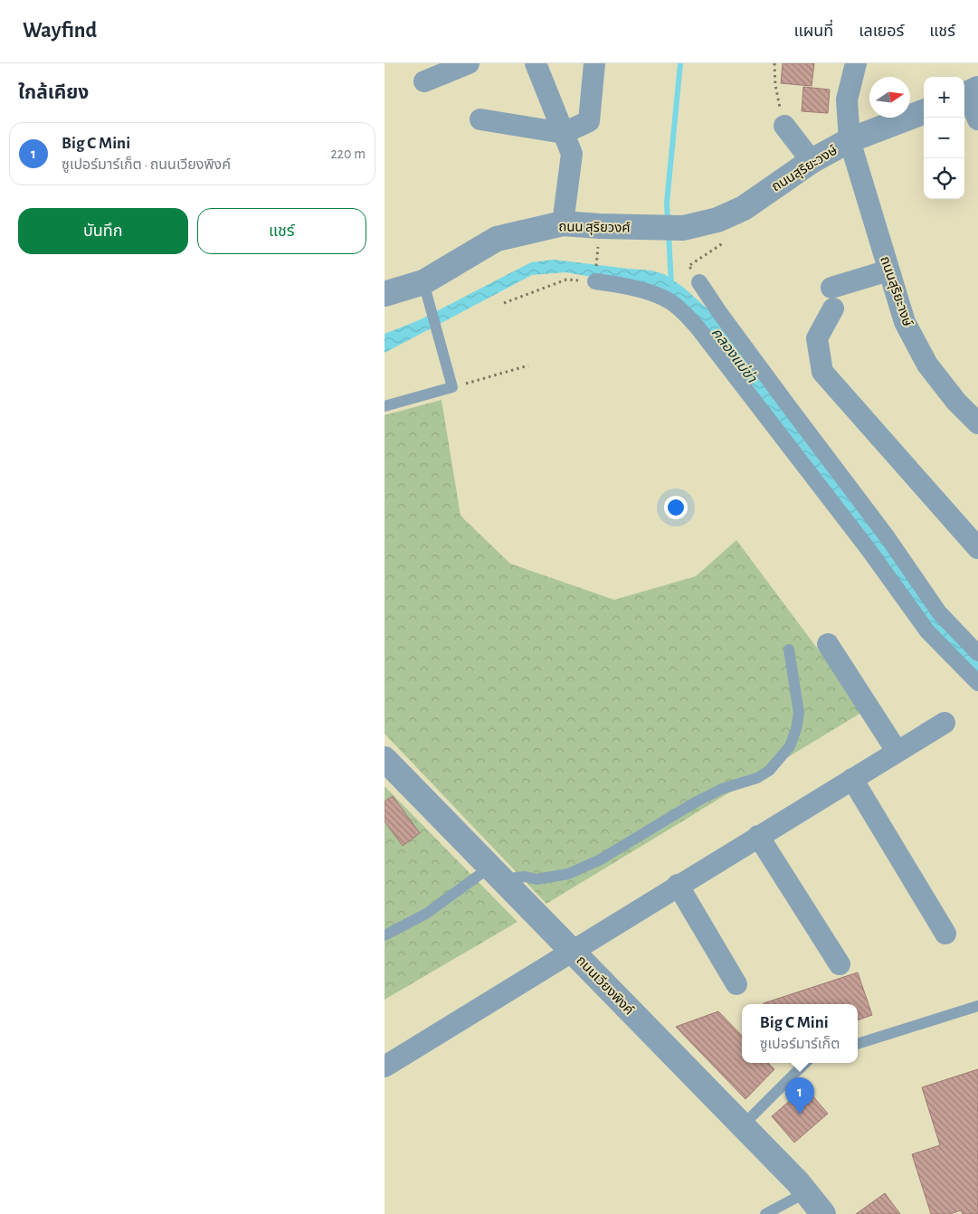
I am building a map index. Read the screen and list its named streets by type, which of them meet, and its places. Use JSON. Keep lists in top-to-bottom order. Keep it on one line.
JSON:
{"streets":{"street":["ถนนสุริยะวงษ์","ถนน สุริยวงศ์","ถนนสุริยะางษ์","ถนนเวียงพิงค์"]},"crossings":[["ถนนสุริยะวงษ์","ถนน สุริยวงศ์"],["ถนนสุริยะวงษ์","ถนนสุริยะางษ์"]],"water":["คลองแม่ข่า"],"north":"right","page":{"header":"Wayfind","nav":["แผนที่","เลเยอร์","แชร์"],"heading":"ใกล้เคียง","map_buttons":["+","−"],"list":[{"mark":"1","name":"Big C Mini","note":"ซูเปอร์มาร์เก็ต · ถนนเวียงพิงค์","value":"220 m"}],"buttons":["บันทึก","แชร์"],"popup":["Big C Mini","ซูเปอร์มาร์เก็ต"],"pins":"1"}}
